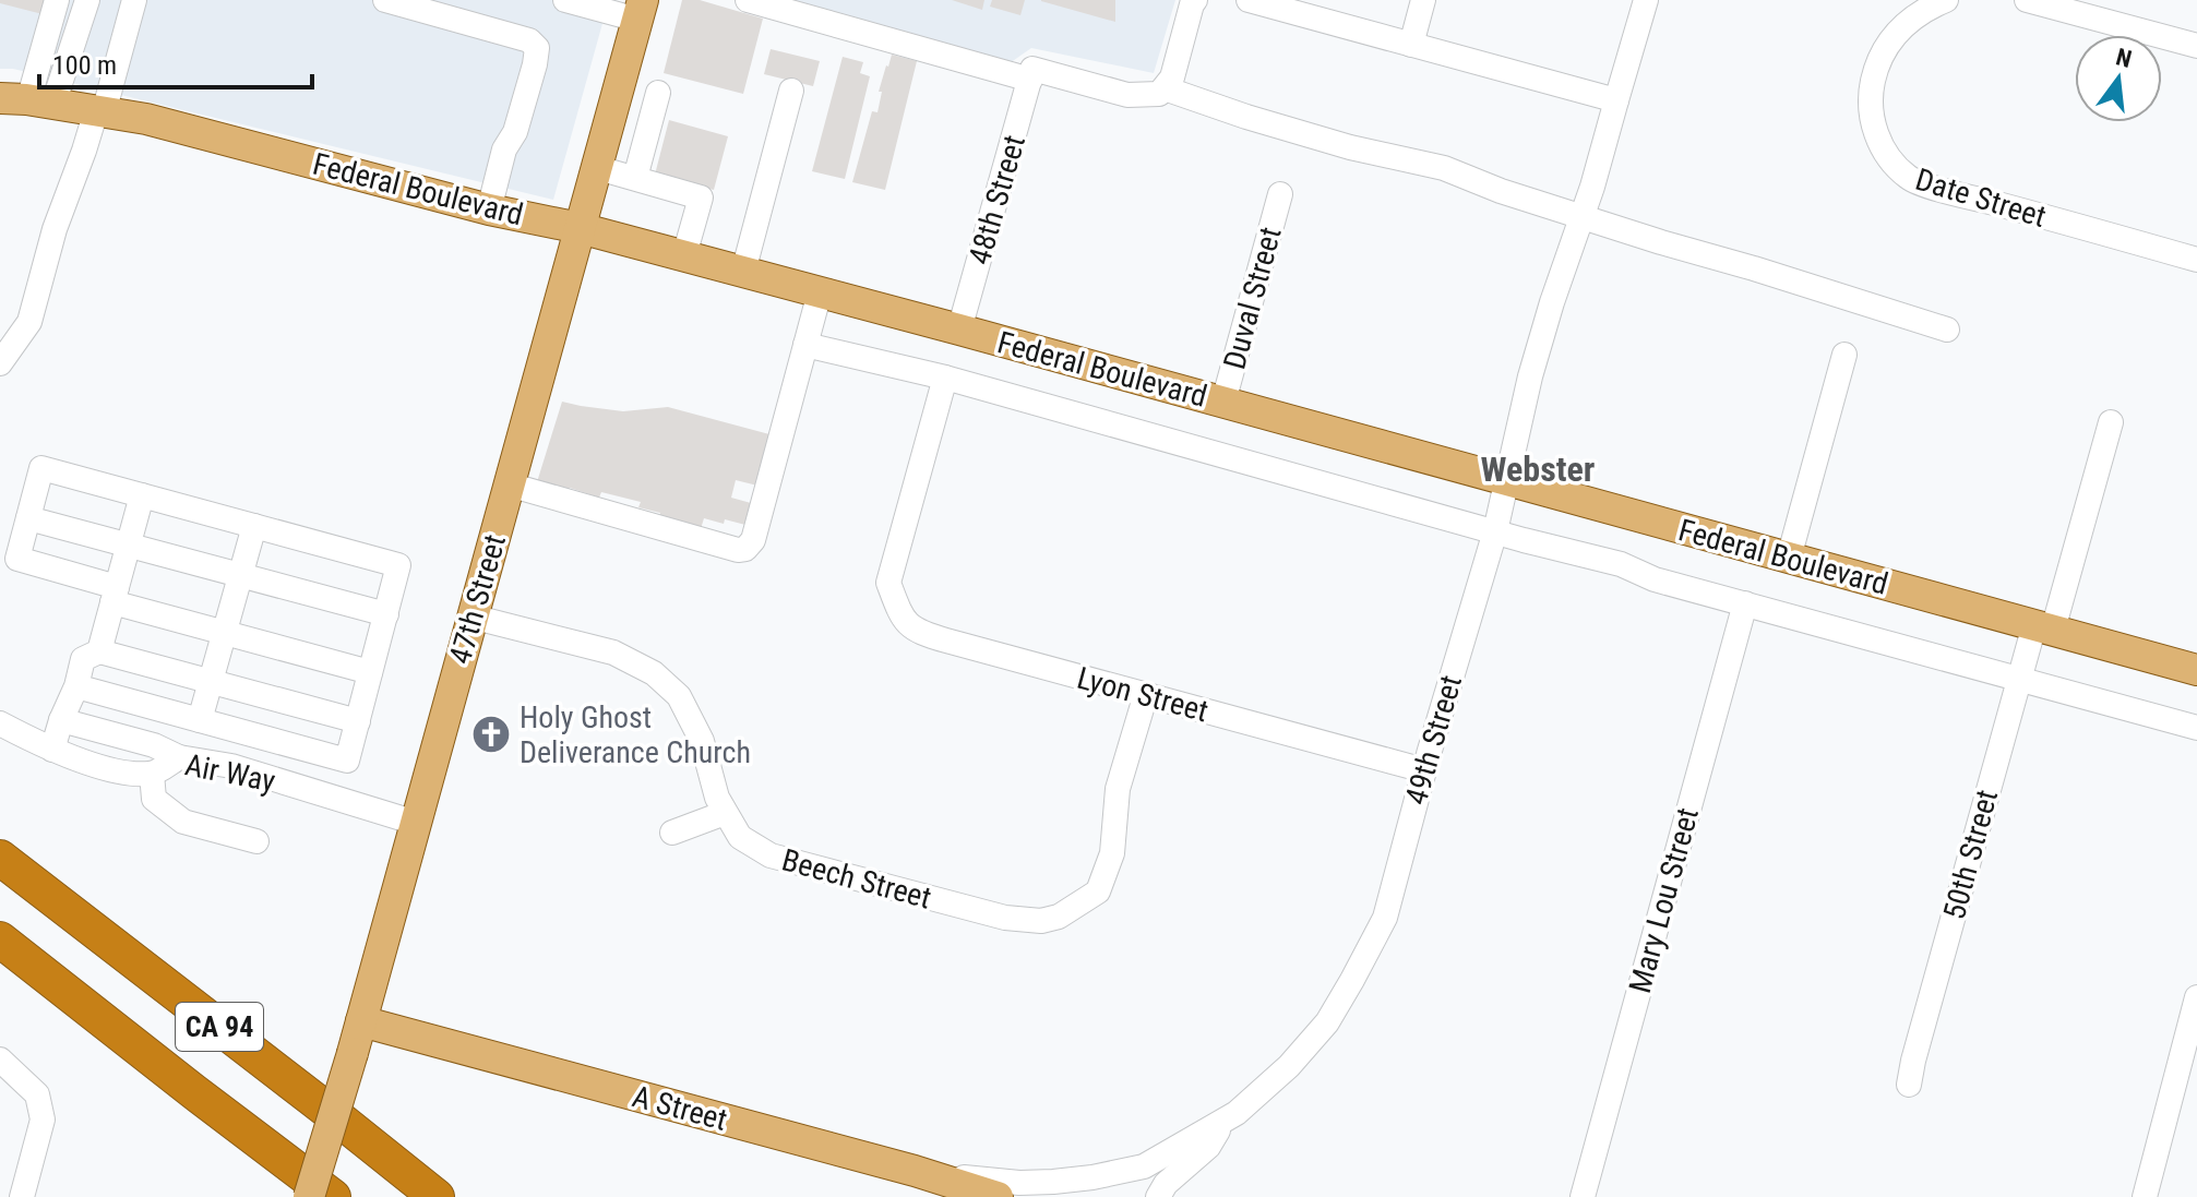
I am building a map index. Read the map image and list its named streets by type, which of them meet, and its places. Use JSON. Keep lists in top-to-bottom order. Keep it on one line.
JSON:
{"streets":{"highway":["CA 94"],"main road":["Federal Boulevard","47th Street","A Street"],"street":["Date Street","48th Street","Duval Street","Lyon Street","49th Street","Air Way","50th Street","Beech Street","Mary Lou Street"]},"crossings":[["Federal Boulevard","48th Street"],["Federal Boulevard","Duval Street"],["Federal Boulevard","47th Street"],["Federal Boulevard","49th Street"],["Federal Boulevard","50th Street"],["47th Street","Air Way"],["47th Street","Beech Street"],["47th Street","A Street"],["Lyon Street","49th Street"],["Lyon Street","Beech Street"],["49th Street","A Street"]],"districts":["Webster"],"places":{"church":["Holy Ghost Deliverance Church"]},"scale_bar":"100 m","north":"top"}
